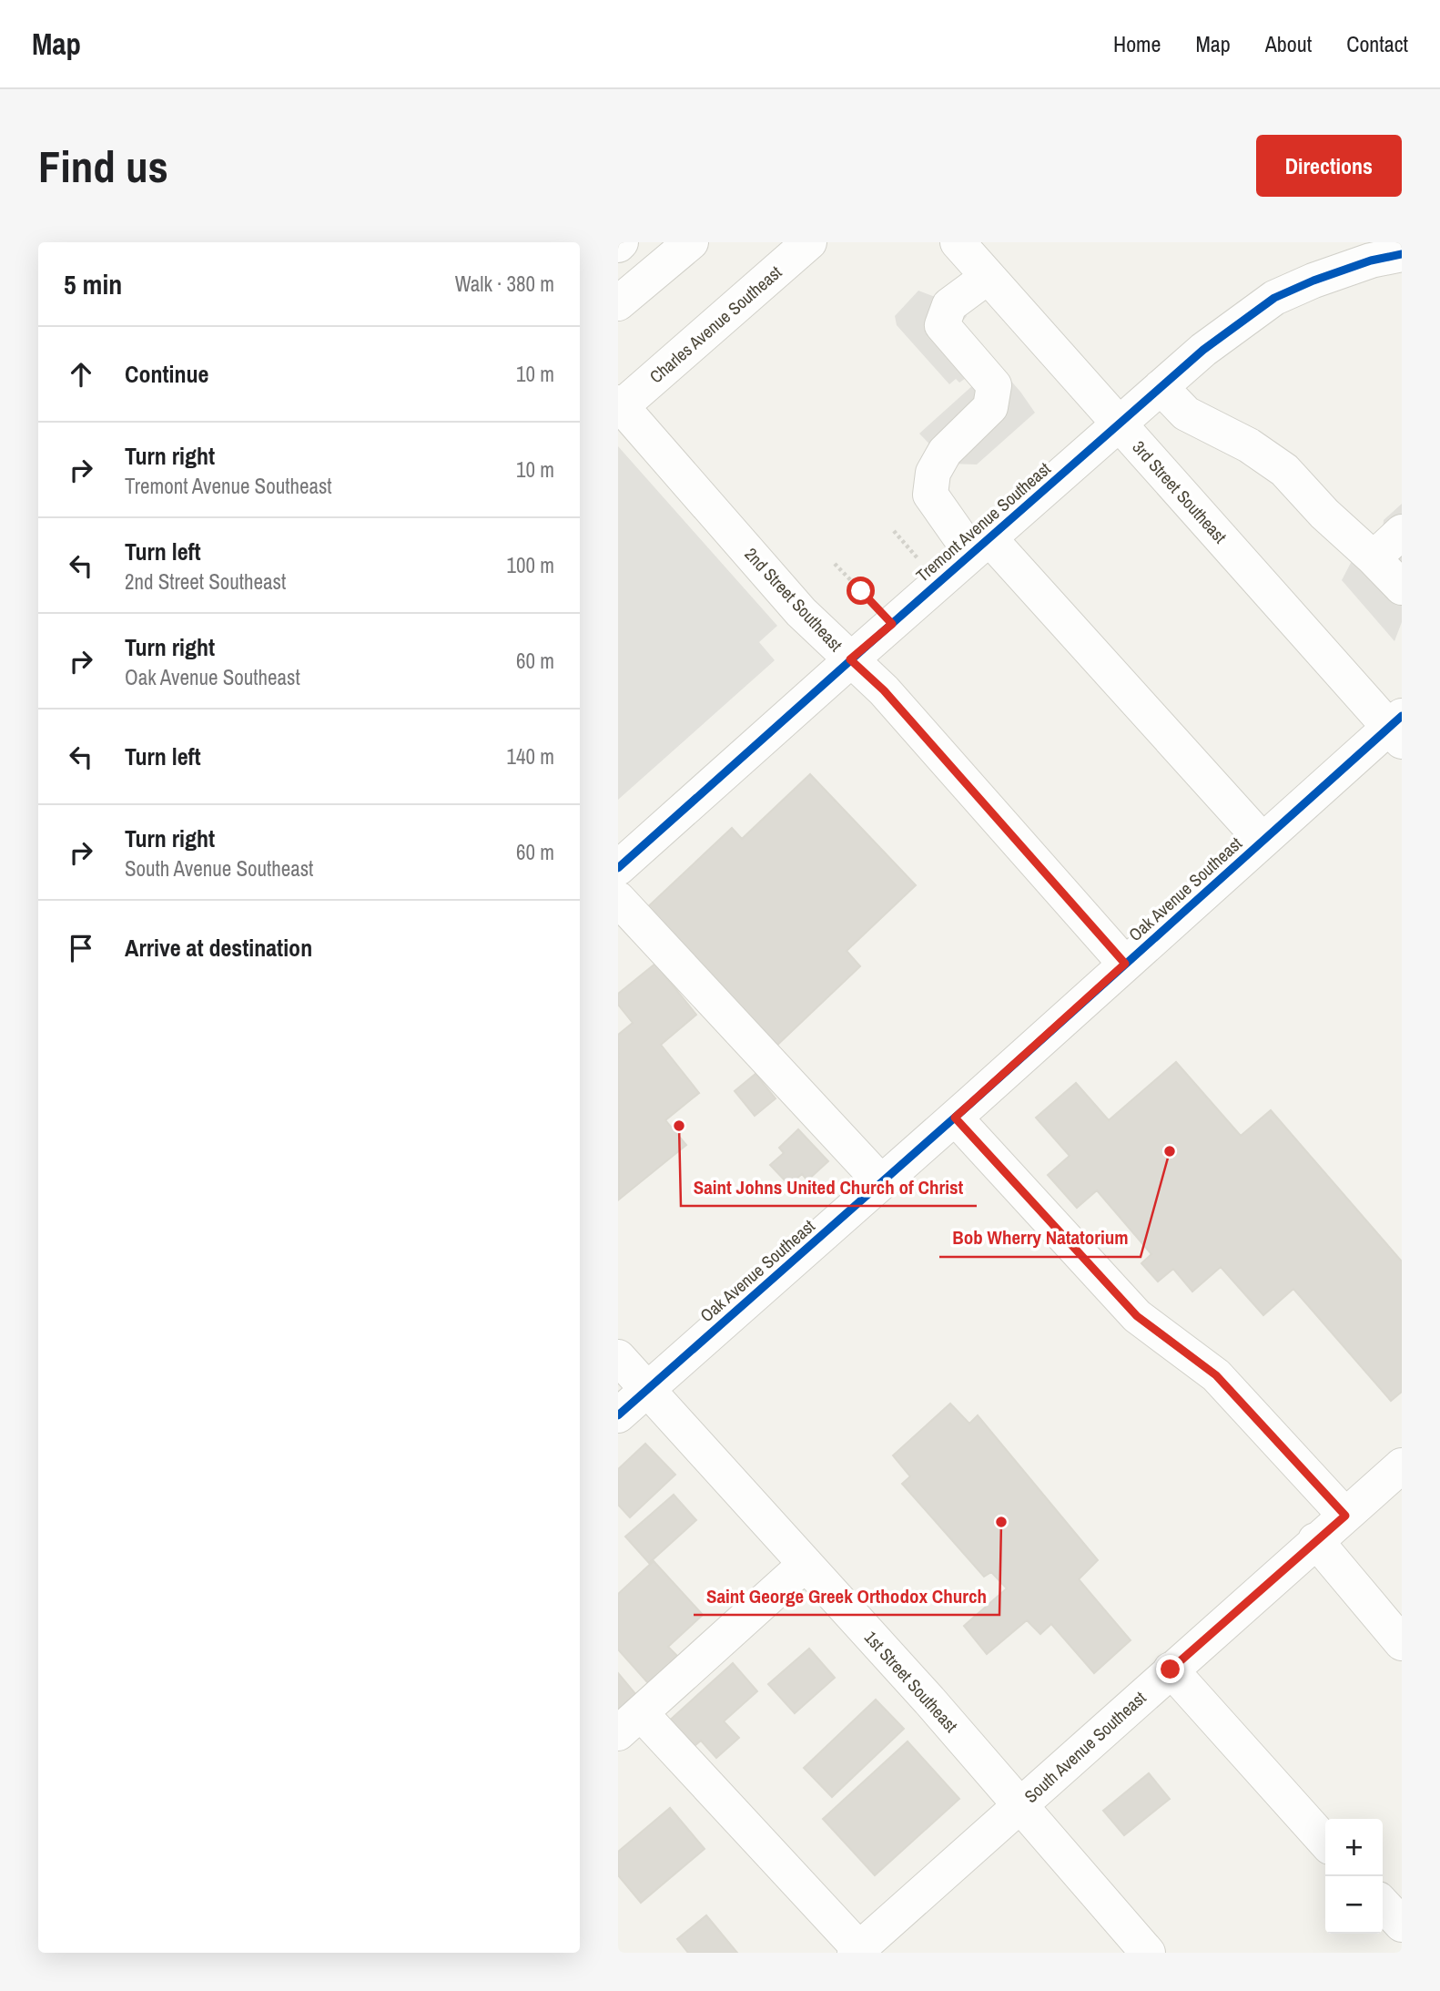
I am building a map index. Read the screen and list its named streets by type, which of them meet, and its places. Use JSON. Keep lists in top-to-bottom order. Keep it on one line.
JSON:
{"streets":{"street":["Charles Avenue Southeast","3rd Street Southeast","Tremont Avenue Southeast","2nd Street Southeast","Oak Avenue Southeast","1st Street Southeast","South Avenue Southeast"]},"crossings":[["Charles Avenue Southeast","2nd Street Southeast"],["3rd Street Southeast","Tremont Avenue Southeast"],["3rd Street Southeast","Oak Avenue Southeast"],["Tremont Avenue Southeast","2nd Street Southeast"],["2nd Street Southeast","Oak Avenue Southeast"],["Oak Avenue Southeast","1st Street Southeast"],["1st Street Southeast","South Avenue Southeast"]],"places":["Saint Johns United Church of Christ","Bob Wherry Natatorium","Saint George Greek Orthodox Church"],"page":{"header":"Map","nav":["Home","Map","About","Contact"],"buttons":"Directions","title":"Find us","heading":["5 min","Walk · 380 m"],"list":[["Continue","10 m"],["Turn right","Tremont Avenue Southeast","10 m"],["Turn left","2nd Street Southeast","100 m"],["Turn right","Oak Avenue Southeast","60 m"],["Turn left","140 m"],["Turn right","South Avenue Southeast","60 m"],"Arrive at destination"],"map_buttons":["+","−"]}}
